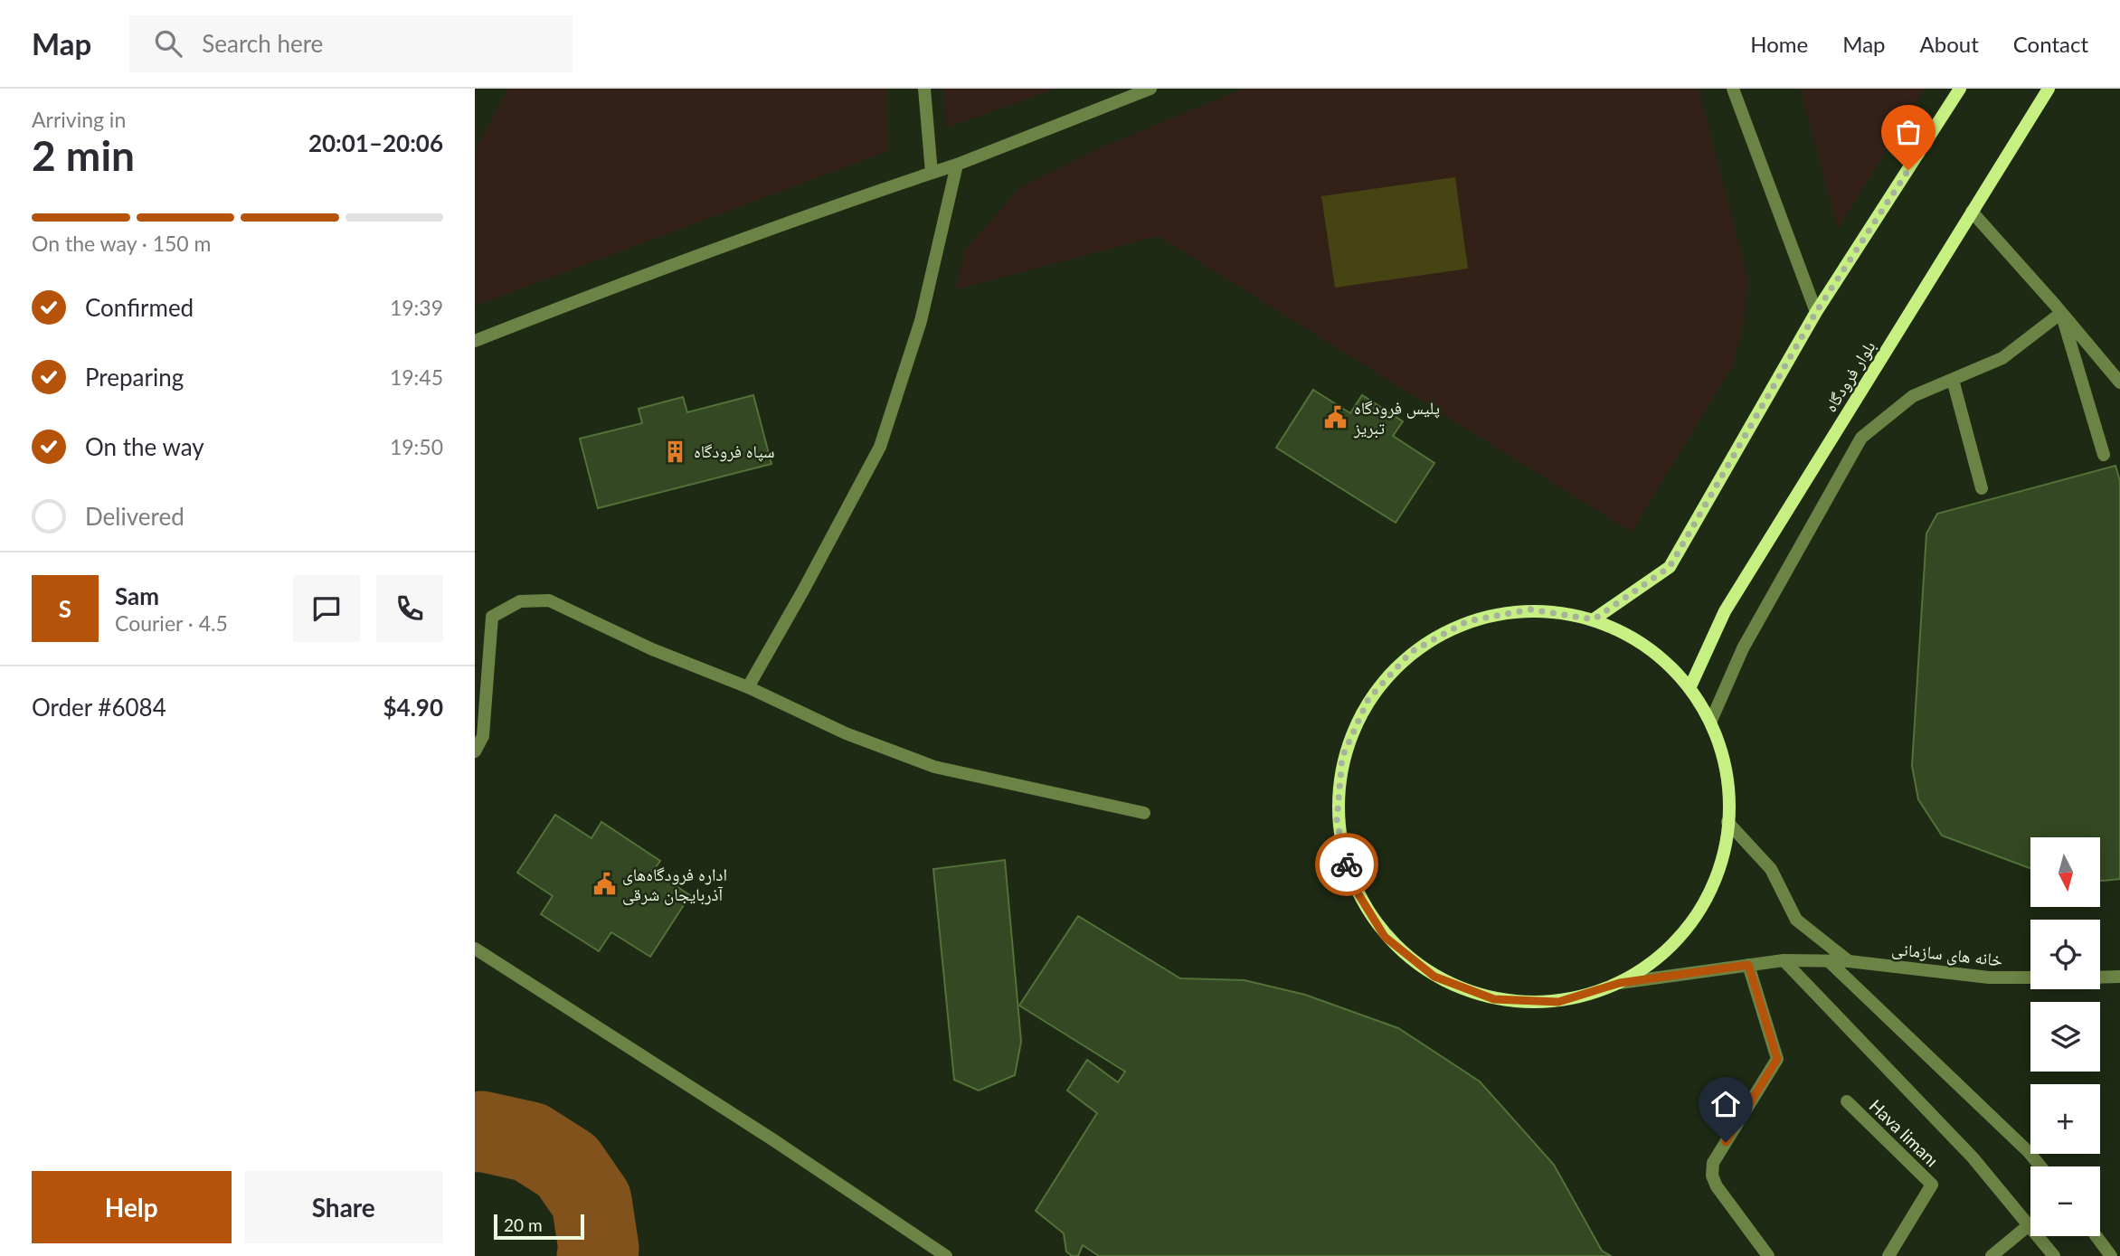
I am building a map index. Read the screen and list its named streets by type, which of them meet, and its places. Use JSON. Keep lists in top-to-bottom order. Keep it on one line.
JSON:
{"streets":{"street":["بلوار فرودگاه","خانه های سازمانی","Hava limanı"]},"places":{"public building":["پلیس فرودگاه تبریز","اداره فرودگاه‌های آذربایجان شرقی"],"building":["سپاه فرودگاه"]},"scale_bar":"20 m","north":"bottom","page":{"header":"Map","search":"Search here","nav":["Home","Map","About","Contact"],"heading":["2 min","Arriving in","20:01–20:06"],"panel":["Sam","Courier · 4.5","Order #6084","$4.90"],"bar":"On the way · 150 m","list":[["Confirmed","19:39"],["Preparing","19:45"],["On the way","19:50"],"Delivered"],"round":"S","map_buttons":["+","−"],"buttons":["Help","Share"],"scale":"20 m"}}
